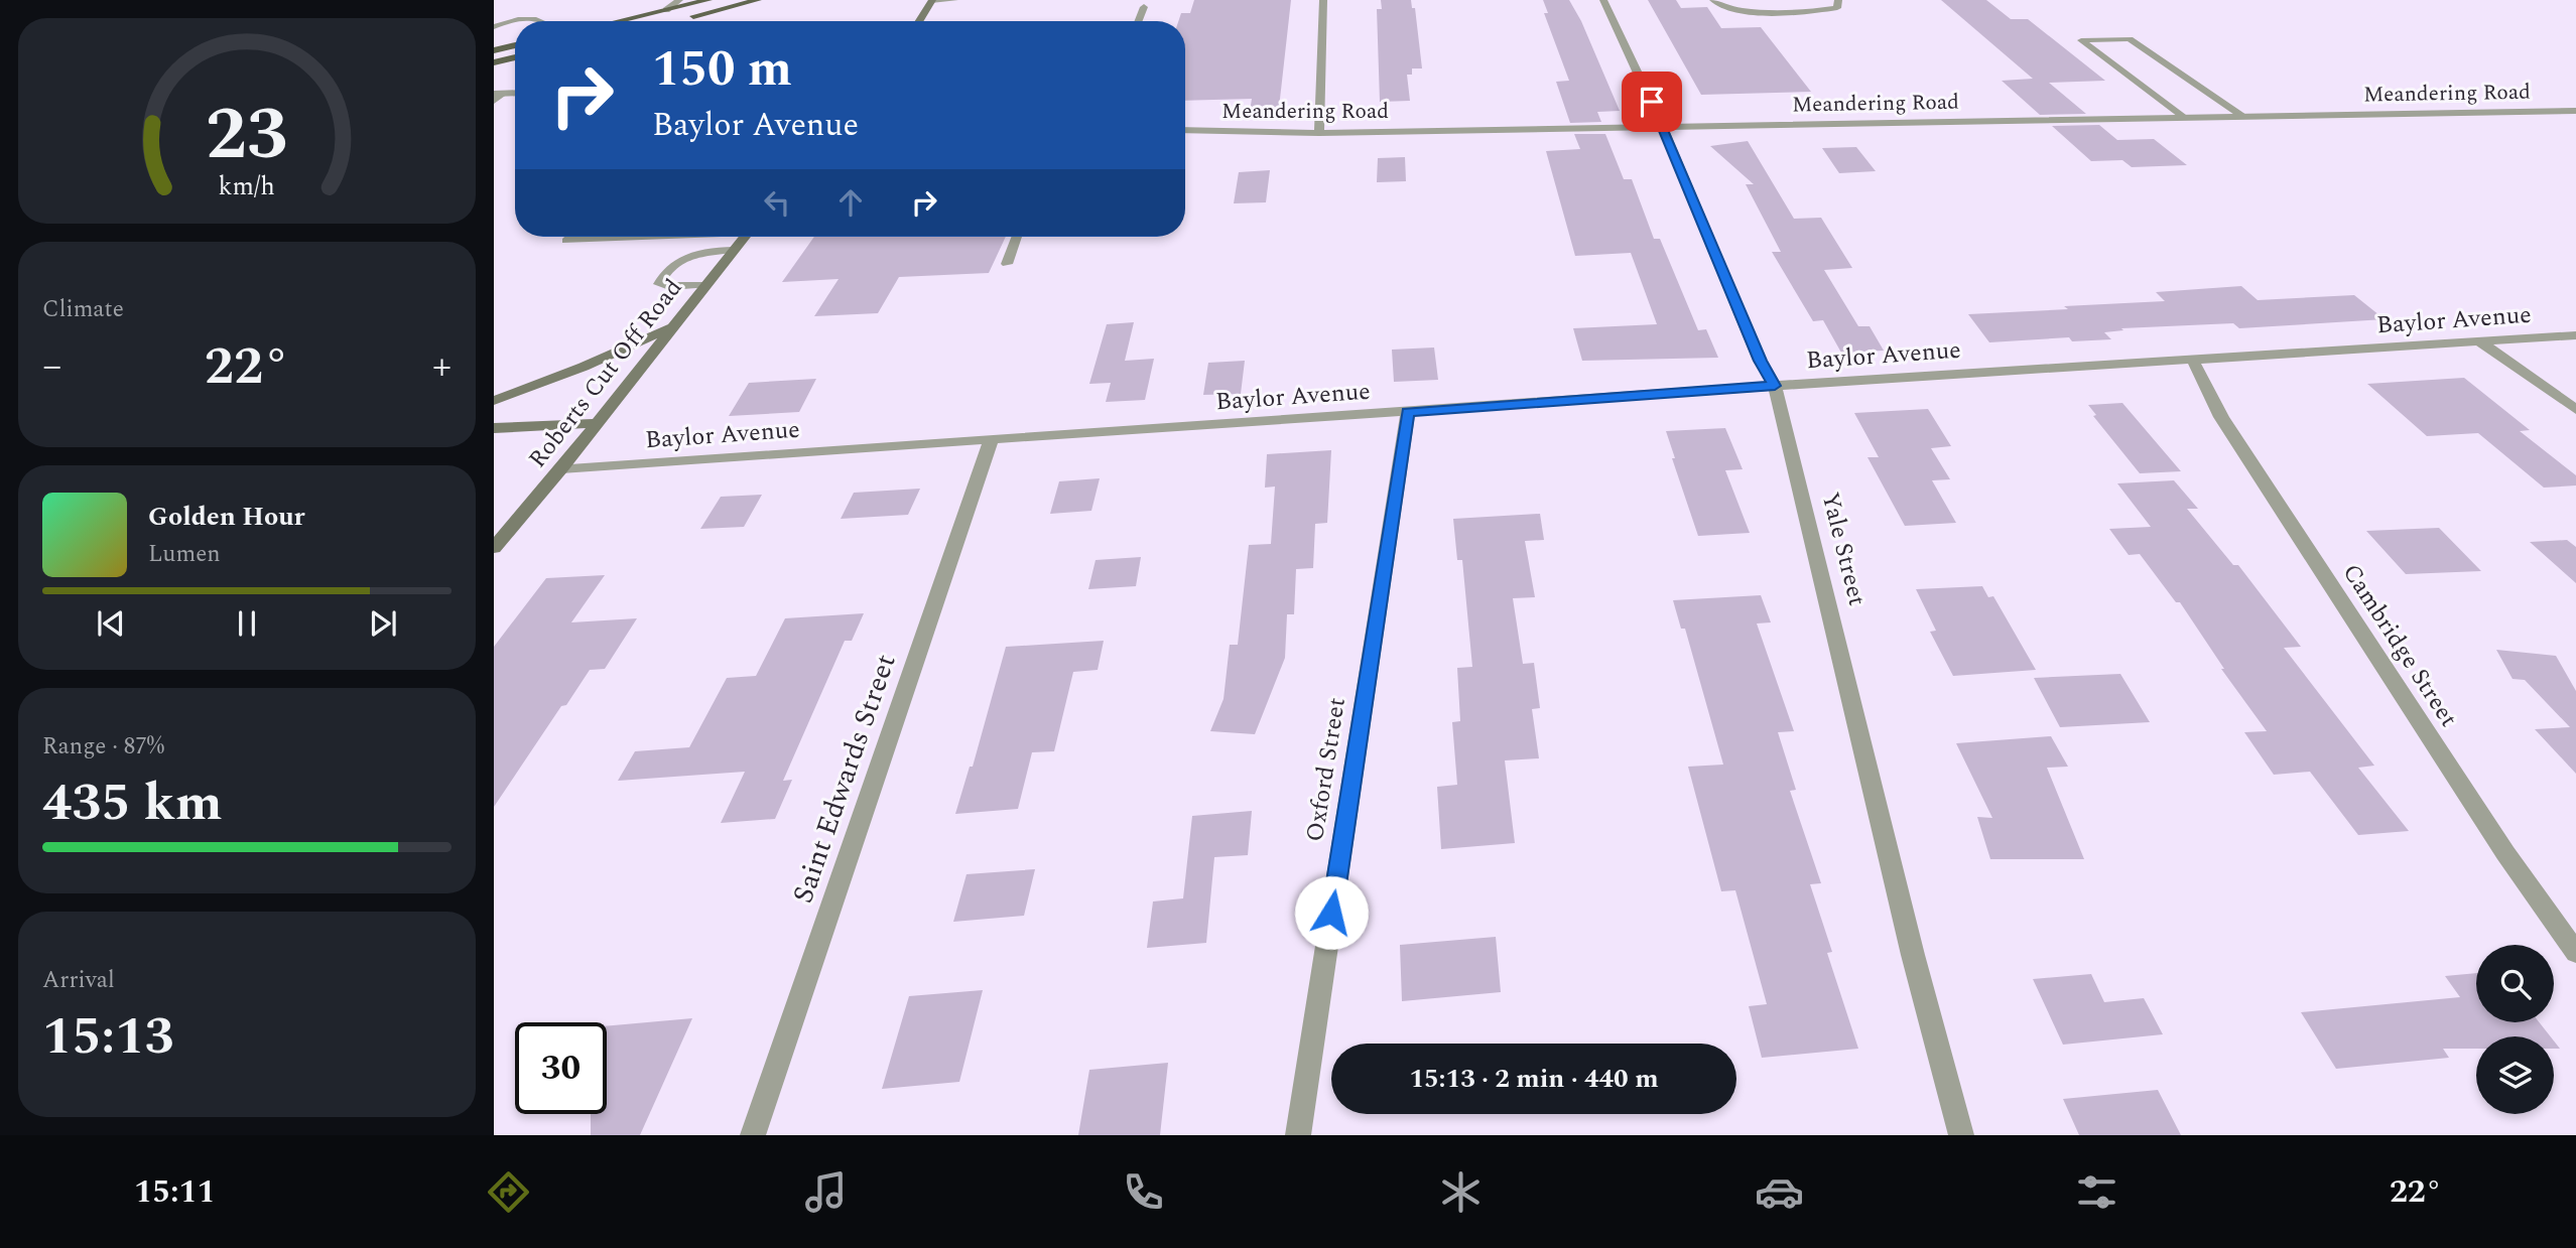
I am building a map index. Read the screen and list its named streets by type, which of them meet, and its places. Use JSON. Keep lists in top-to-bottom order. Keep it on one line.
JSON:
{"streets":{"street":["Meandering Road","Baylor Avenue","Roberts Cut Off Road","Yale Street","Cambridge Street","Oxford Street","Saint Edwards Street"]},"crossings":[["Meandering Road","Yale Street"],["Baylor Avenue","Roberts Cut Off Road"],["Baylor Avenue","Yale Street"],["Baylor Avenue","Cambridge Street"],["Baylor Avenue","Oxford Street"],["Baylor Avenue","Saint Edwards Street"]],"page":{"turn":["150 m","Baylor Avenue"],"tile":["Climate",["Range · 87%","435 km"],["Arrival","15:13"]],"heat":["−","22°","+"],"song":["Golden Hour","Lumen"],"limit":"30","trip":"15:13 · 2 min · 440 m","tabs":["15:11","22°"],"gauge":["23","km/h"]}}
